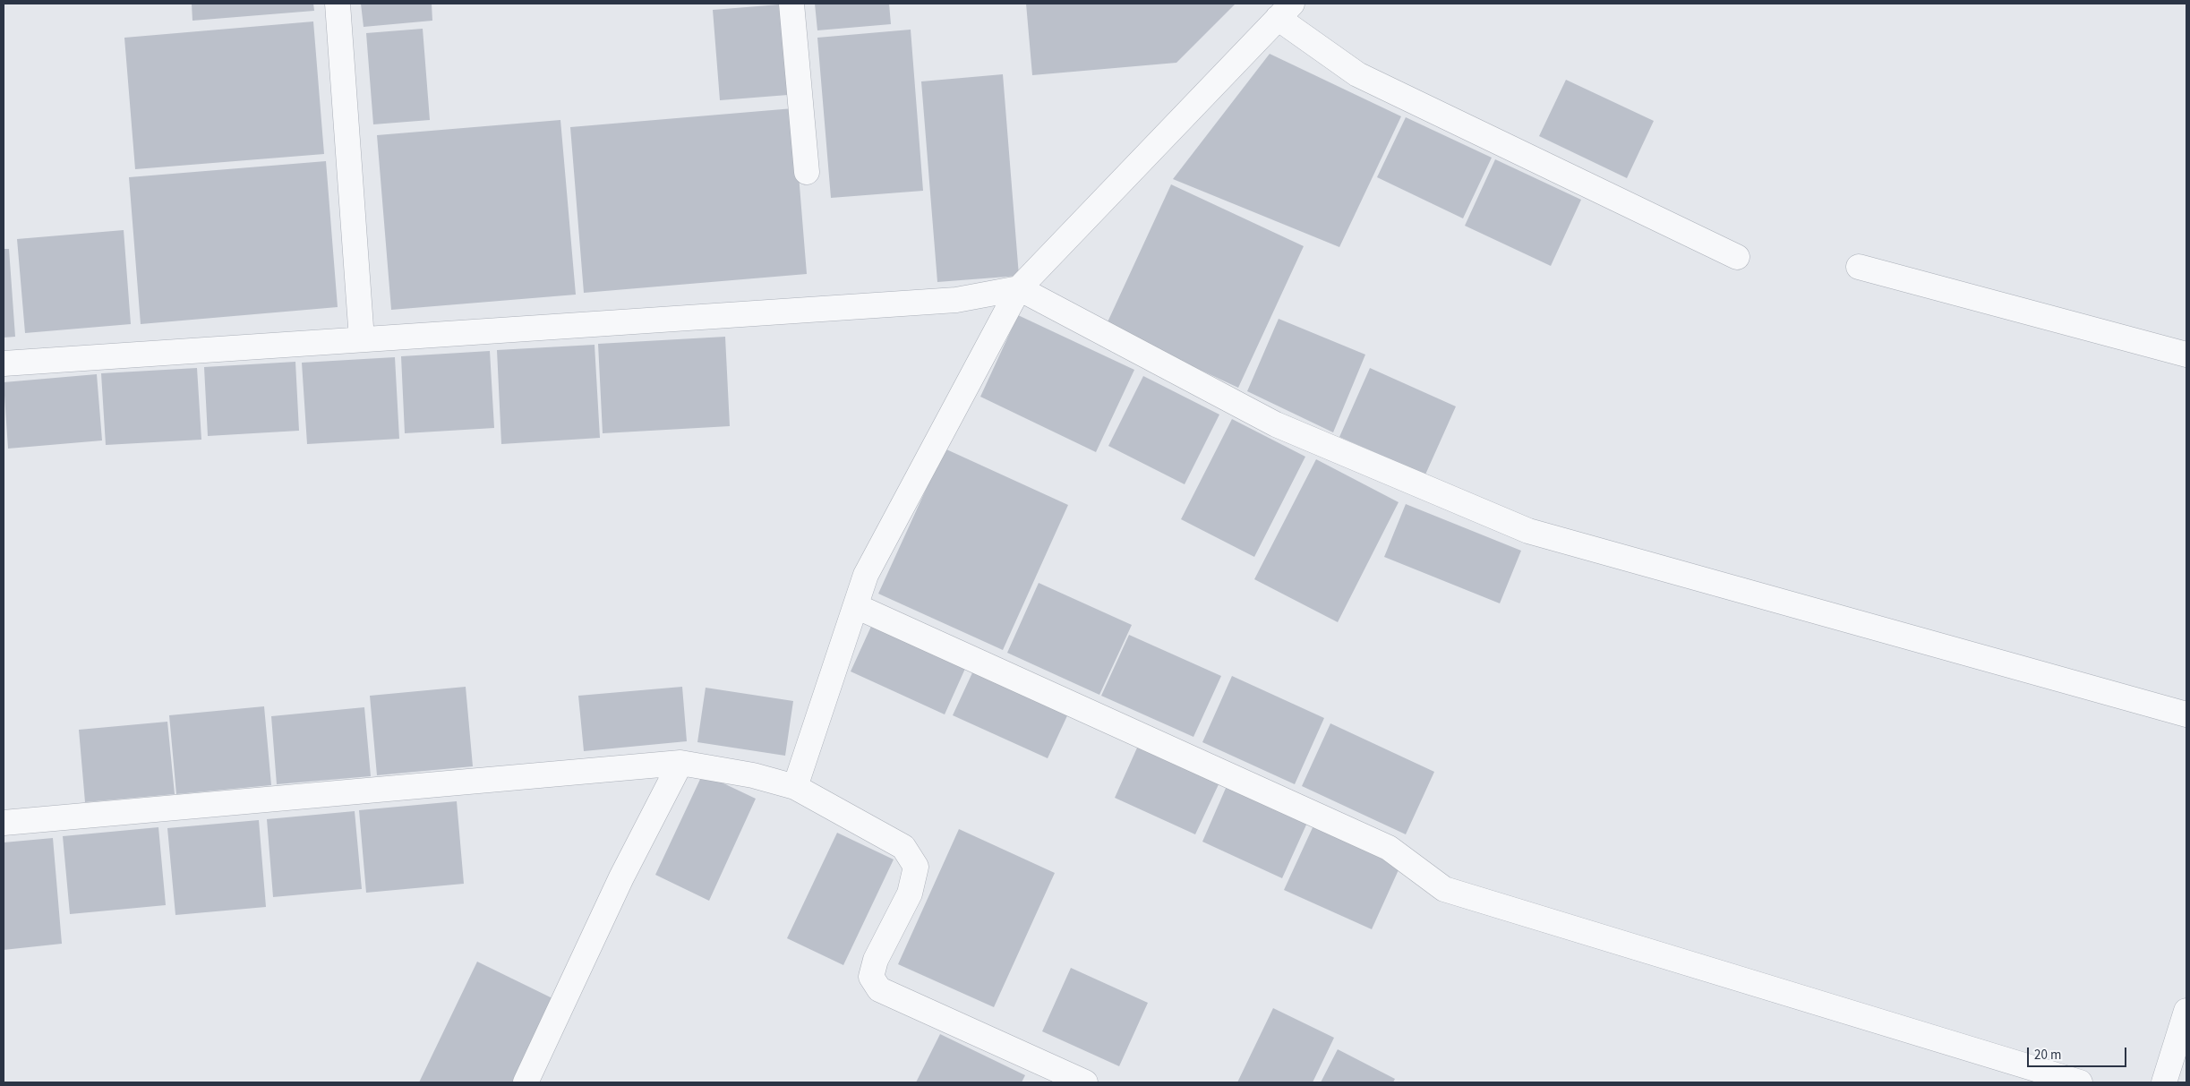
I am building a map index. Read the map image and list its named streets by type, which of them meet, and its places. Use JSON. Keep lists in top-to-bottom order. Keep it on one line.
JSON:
{"scale_bar":"20 m"}
